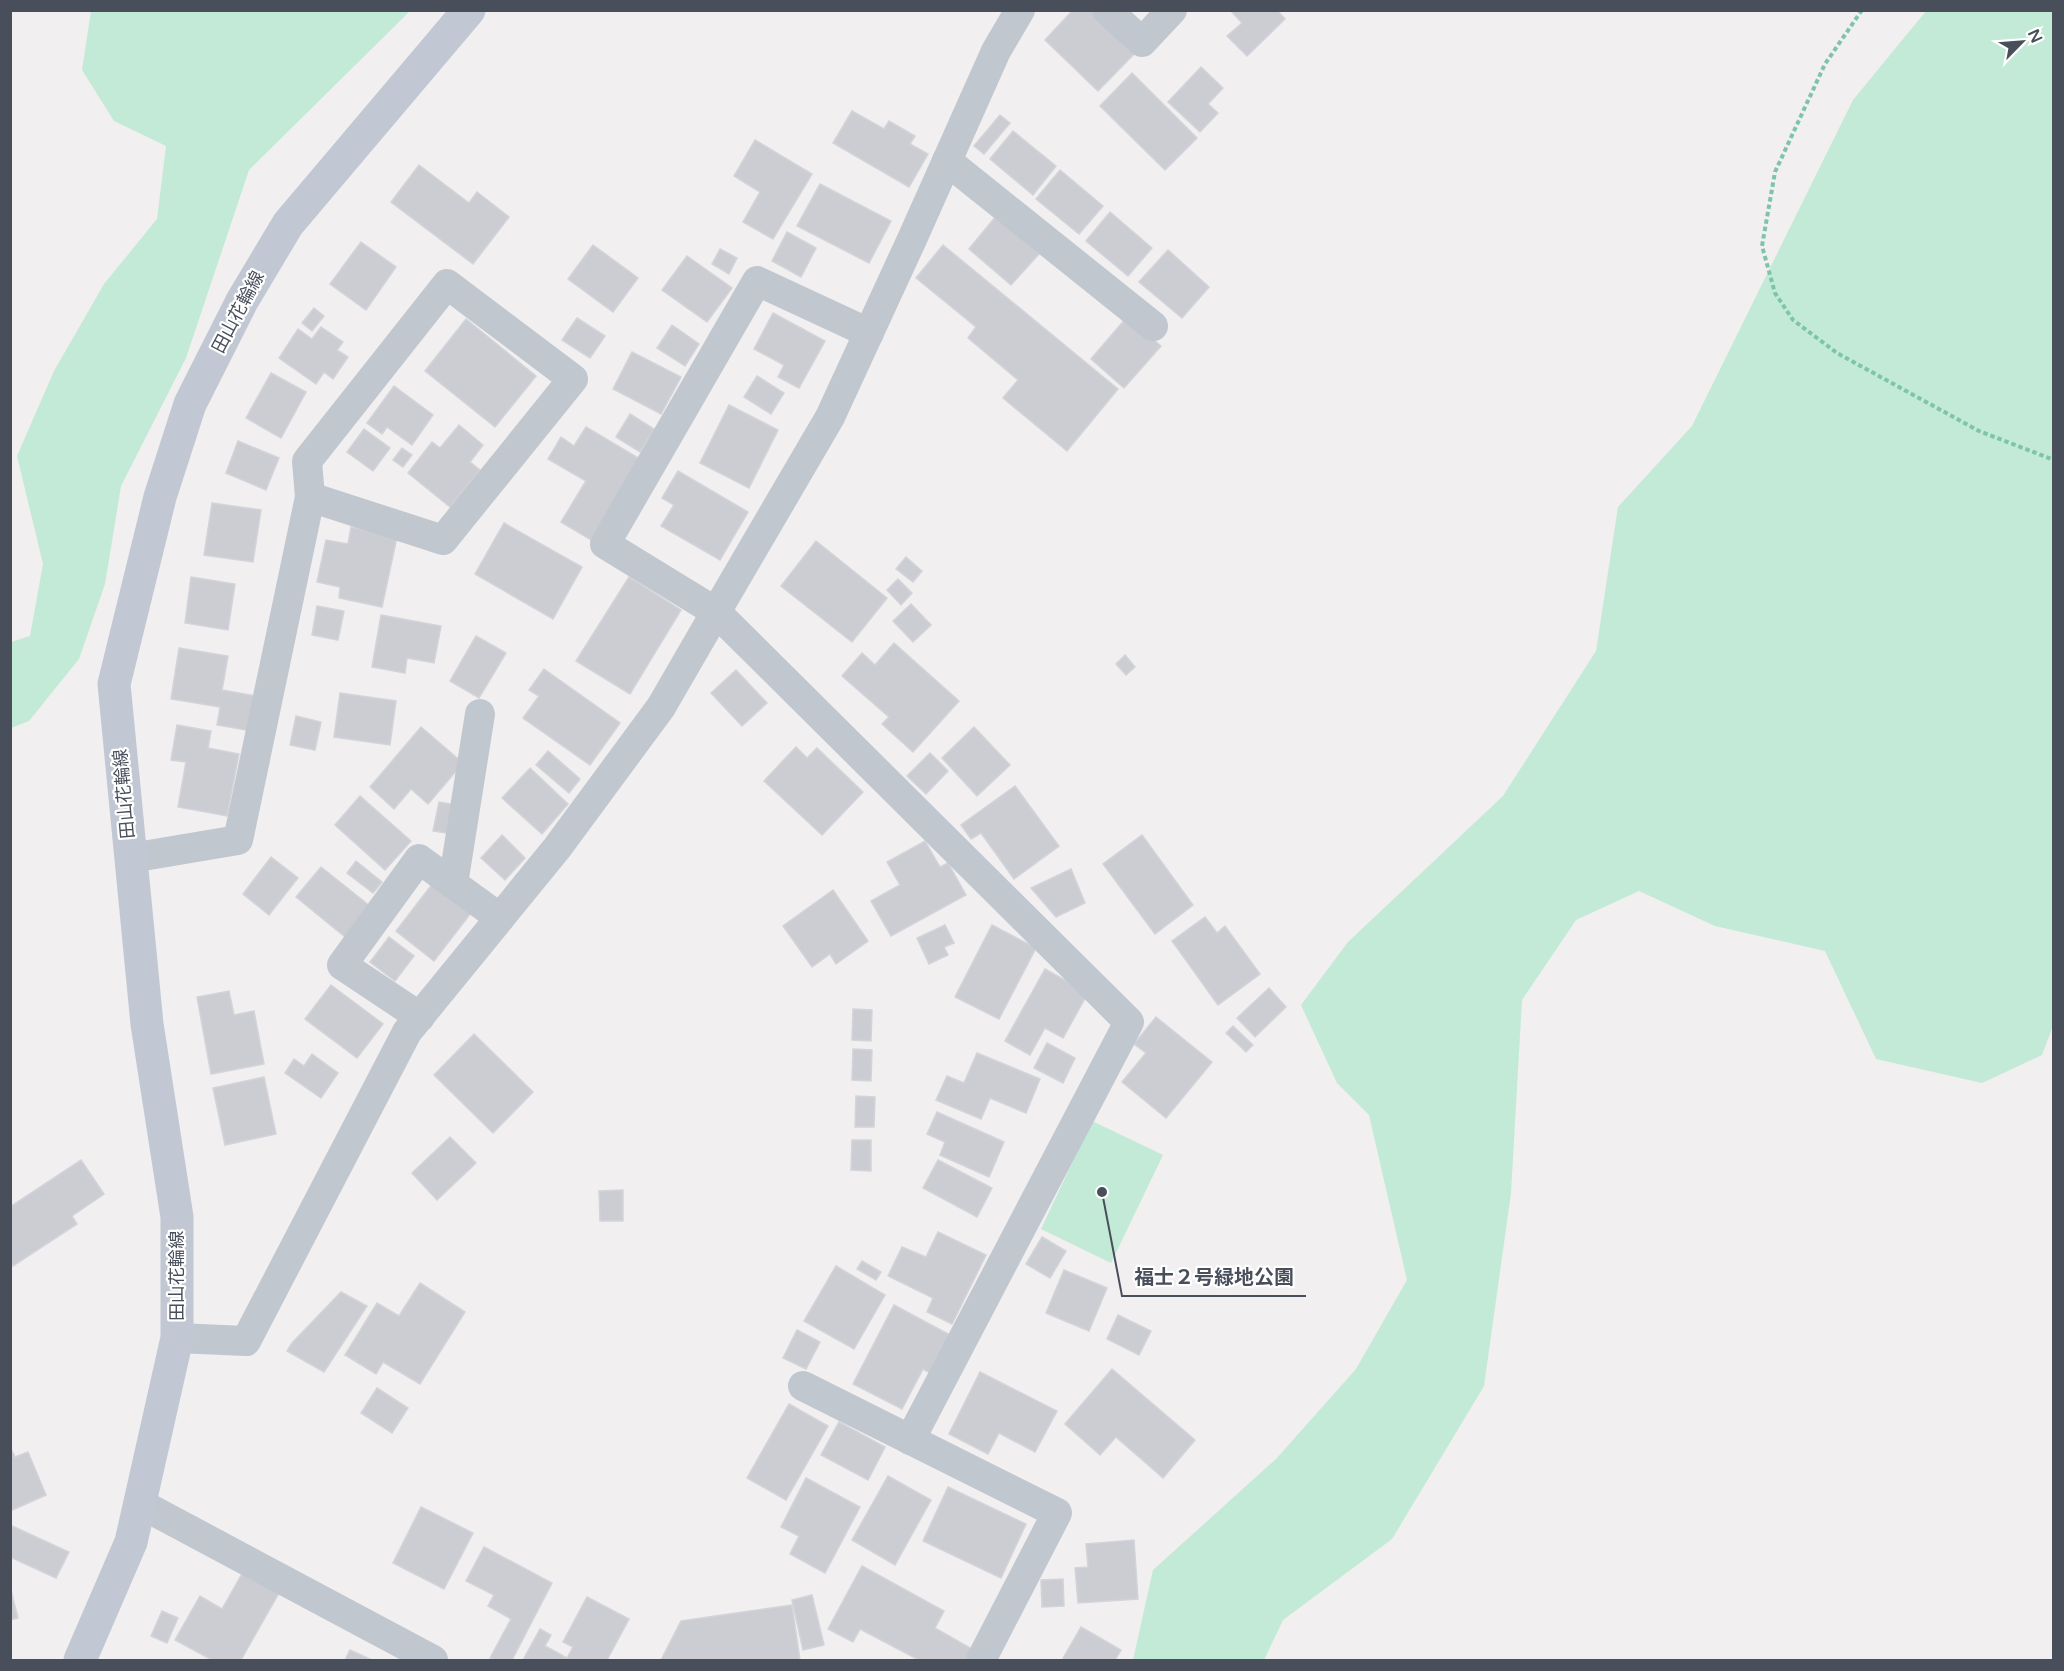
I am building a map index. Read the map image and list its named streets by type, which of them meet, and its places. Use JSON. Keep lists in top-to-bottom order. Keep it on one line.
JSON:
{"streets":{"main road":["田山花輪線"]},"places":["福士２号緑地公園"],"north":"top right"}
